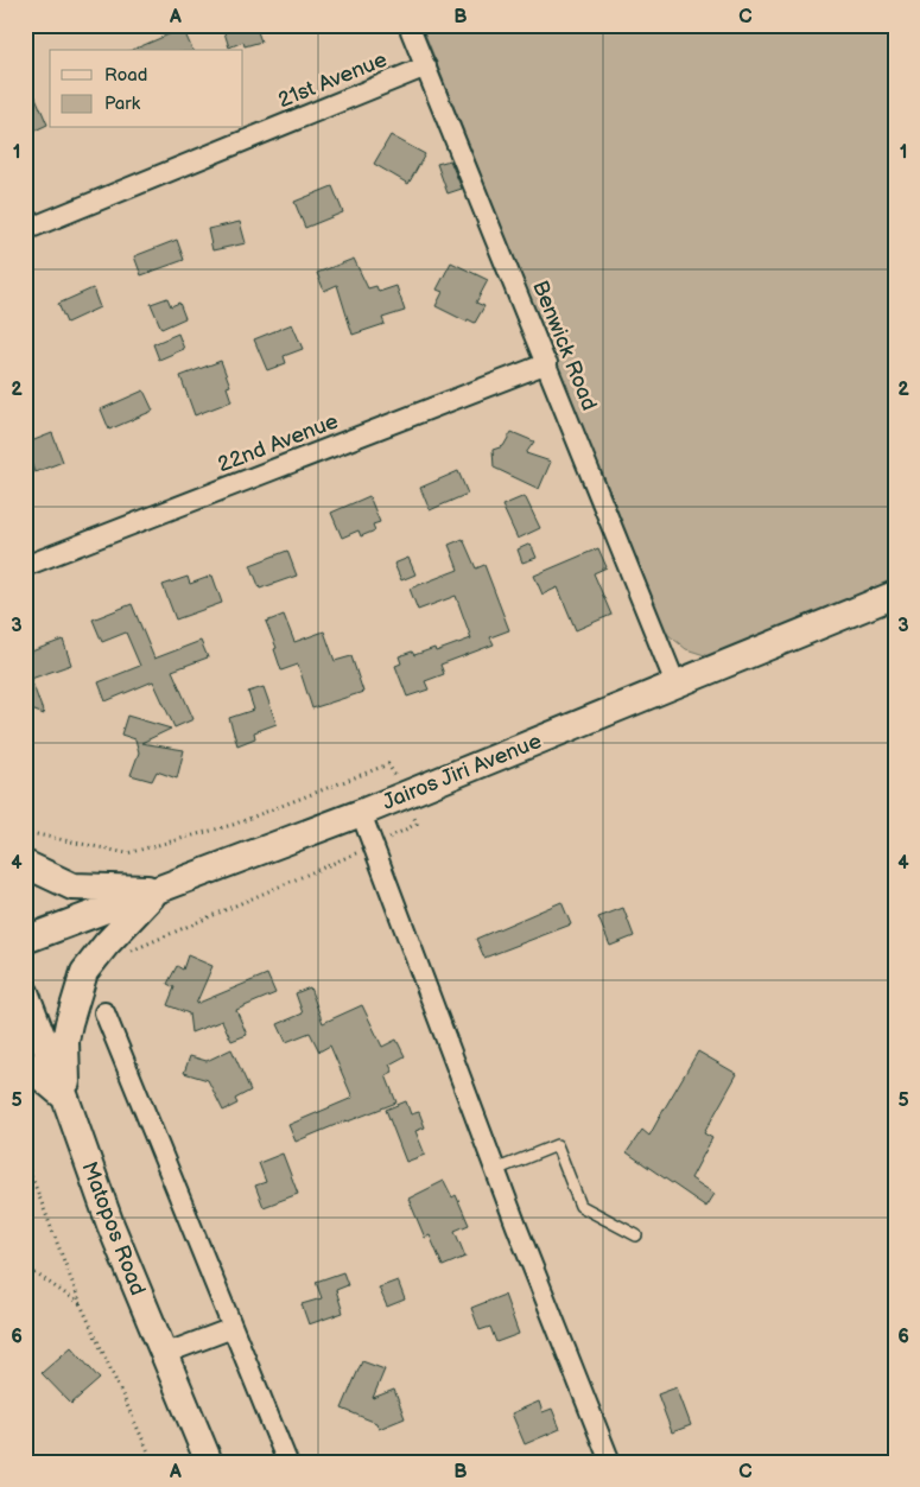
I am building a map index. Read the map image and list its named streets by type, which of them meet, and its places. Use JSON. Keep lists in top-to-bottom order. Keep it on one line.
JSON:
{"streets":{"main road":["Jairos Jiri Avenue","Matopos Road"],"street":["21st Avenue","Benwick Road","22nd Avenue"]},"crossings":[["21st Avenue","Benwick Road"],["Benwick Road","22nd Avenue"],["Benwick Road","Jairos Jiri Avenue"]],"legend":["Road","Park"],"grid":{"columns":["A","B","C"],"rows":["1","2","3","4","5","6"]}}
